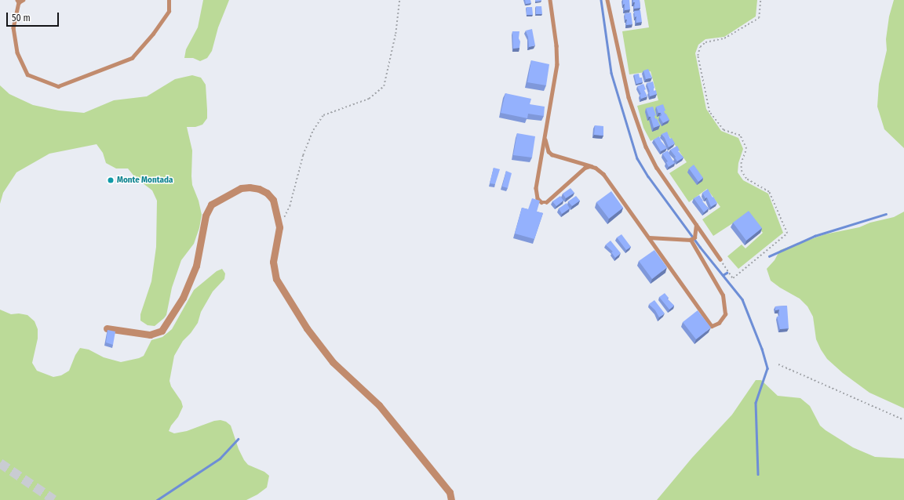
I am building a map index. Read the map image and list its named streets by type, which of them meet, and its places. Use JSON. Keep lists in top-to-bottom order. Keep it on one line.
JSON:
{"places":["Monte Montada"],"scale_bar":"50 m"}
